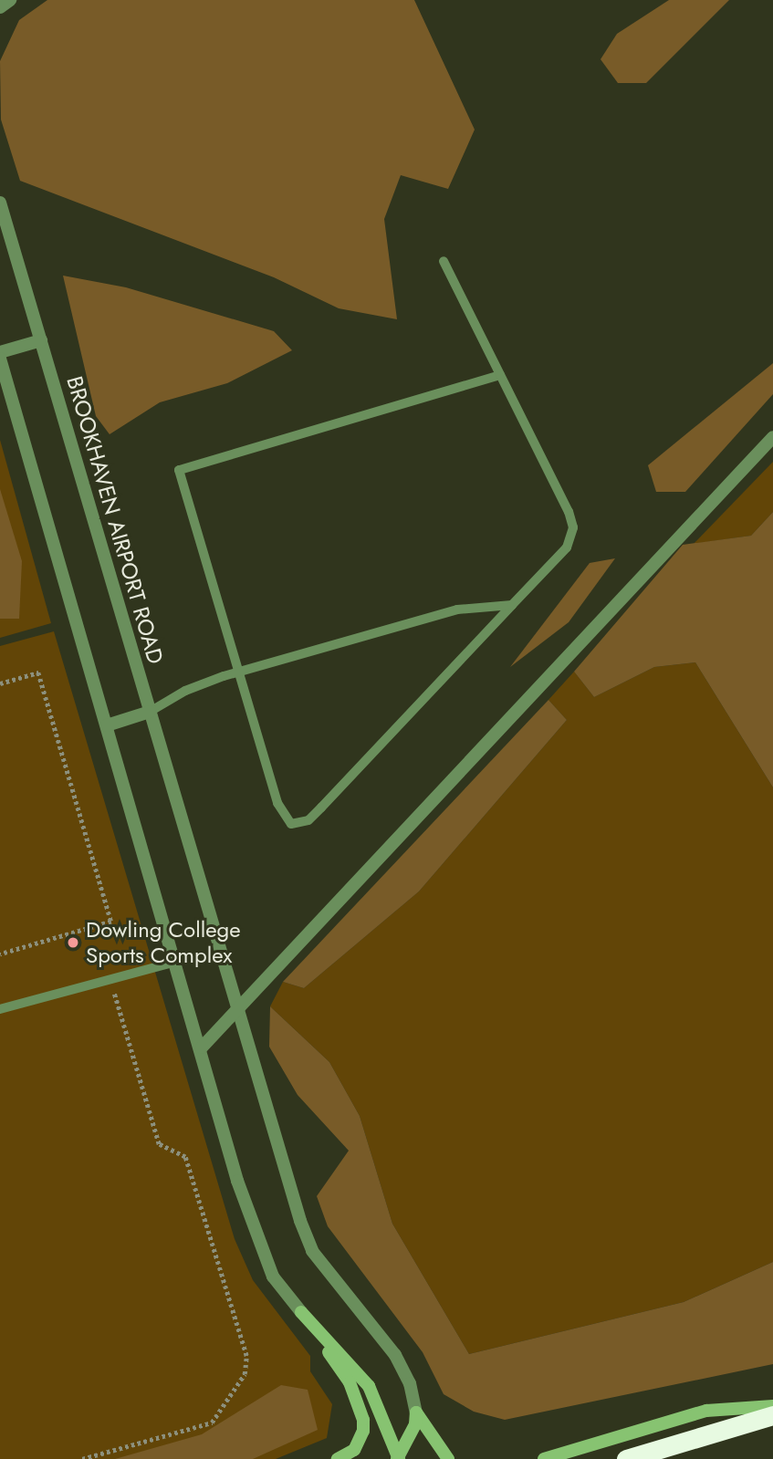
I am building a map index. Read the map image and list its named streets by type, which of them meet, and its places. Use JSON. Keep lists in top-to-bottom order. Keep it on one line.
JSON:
{"streets":{"street":["BROOKHAVEN AIRPORT ROAD"]},"places":["Dowling College Sports Complex"]}
